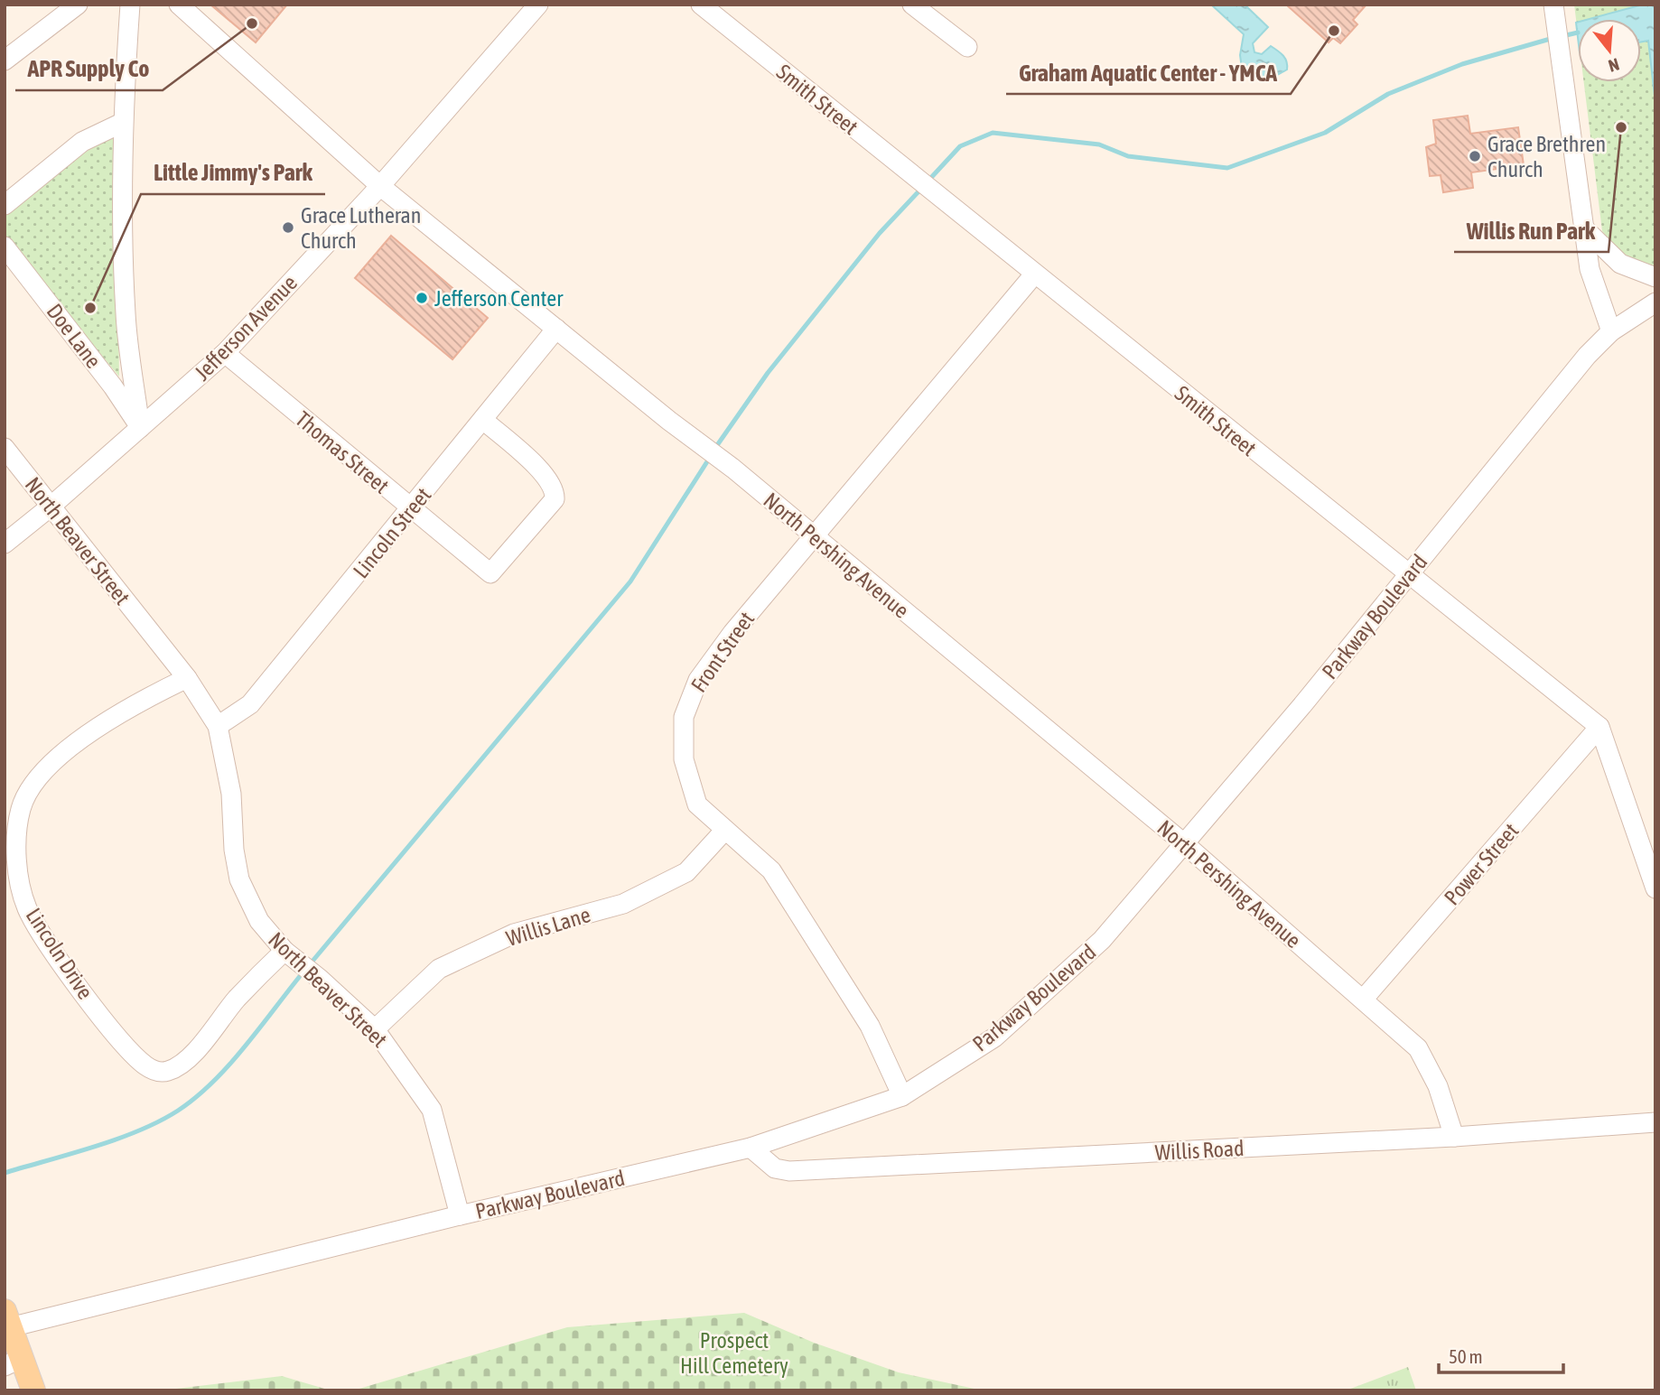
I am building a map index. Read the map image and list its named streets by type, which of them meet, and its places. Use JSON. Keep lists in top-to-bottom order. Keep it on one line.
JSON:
{"streets":{"street":["Smith Street","Jefferson Avenue","Doe Lane","Thomas Street","Lincoln Street","North Beaver Street","North Pershing Avenue","Parkway Boulevard","Front Street","Power Street","Willis Lane","Lincoln Drive","Willis Road"]},"crossings":[["Smith Street","Parkway Boulevard"],["Smith Street","Front Street"],["Smith Street","Power Street"],["Jefferson Avenue","Doe Lane"],["Jefferson Avenue","Thomas Street"],["Jefferson Avenue","North Beaver Street"],["Jefferson Avenue","North Pershing Avenue"],["Thomas Street","Lincoln Street"],["Lincoln Street","North Beaver Street"],["Lincoln Street","North Pershing Avenue"],["North Beaver Street","Parkway Boulevard"],["North Beaver Street","Willis Lane"],["North Beaver Street","Lincoln Drive"],["North Pershing Avenue","Parkway Boulevard"],["North Pershing Avenue","Front Street"],["North Pershing Avenue","Power Street"],["North Pershing Avenue","Willis Road"],["Parkway Boulevard","Front Street"],["Parkway Boulevard","Willis Road"],["Front Street","Willis Lane"]],"parks":["Prospect Hill Cemetery"],"places":["APR Supply Co","Graham Aquatic Center - YMCA","Willis Run Park","Grace Brethren Church","Grace Lutheran Church","Jefferson Center","Little Jimmy's Park"],"scale_bar":"50 m","north":"bottom"}
